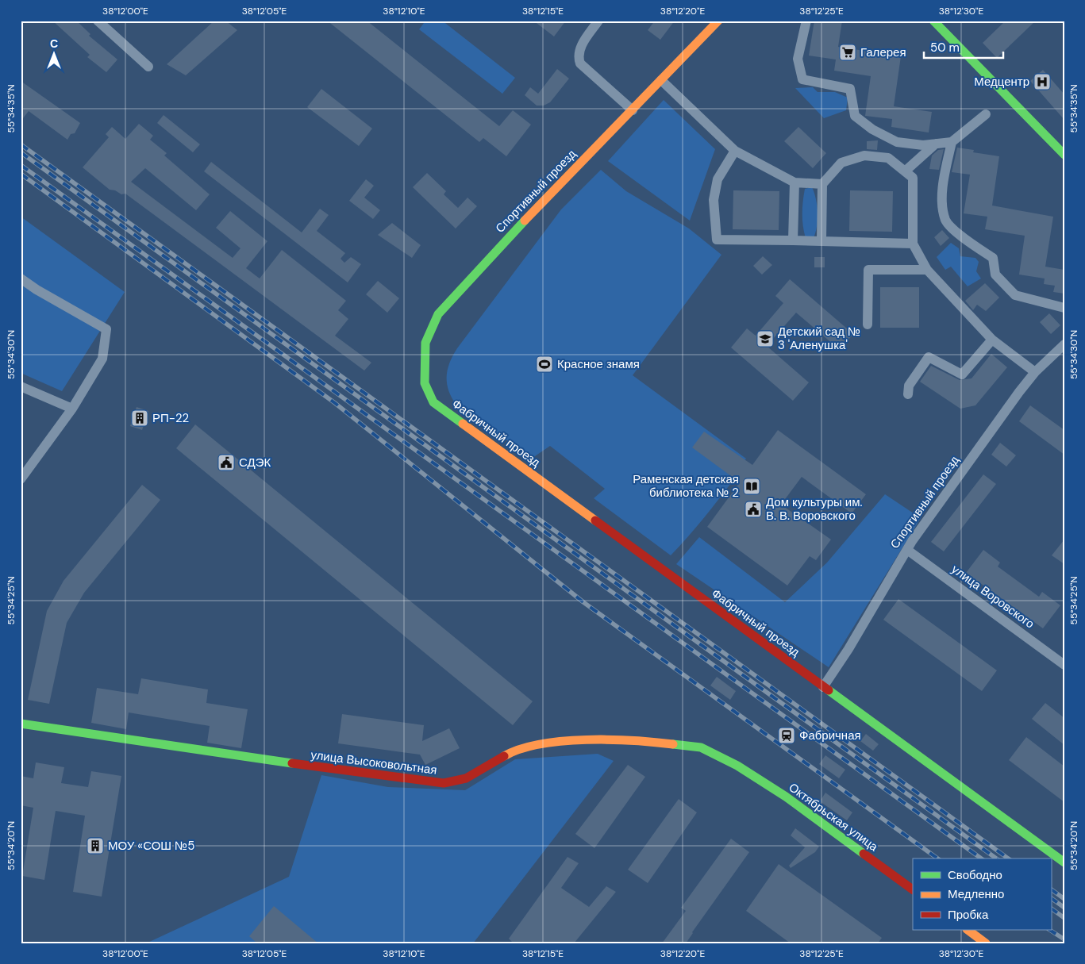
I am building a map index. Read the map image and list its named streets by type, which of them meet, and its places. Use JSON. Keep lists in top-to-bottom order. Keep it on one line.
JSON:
{"streets":{"main road":["Спортивный проезд","Фабричный проезд","улица Высоковольтная","Октябрьская улица"],"street":["улица Воровского"]},"crossings":[["Спортивный проезд","Фабричный проезд"],["Спортивный проезд","улица Воровского"],["улица Высоковольтная","Октябрьская улица"]],"places":{"supermarket":["Галерея"],"hospital":["Медцентр"],"school or university":["Детский сад № 3 'Аленушка'"],"sports":["Красное знамя"],"building":["РП-22","МОУ «СОШ №5"],"public building":["СДЭК","Дом культуры им. В. В. Воровского"],"library":["Раменская детская библиотека № 2"],"station":["Фабричная"]},"legend":["Свободно","Медленно","Пробка"],"scale_bar":"50 m","north":"top","coordinates":["38°12'00\"E","38°12'05\"E","38°12'10\"E","38°12'15\"E","38°12'20\"E","38°12'25\"E","38°12'30\"E","55°34'35\"N","55°34'30\"N","55°34'25\"N","55°34'20\"N"]}
